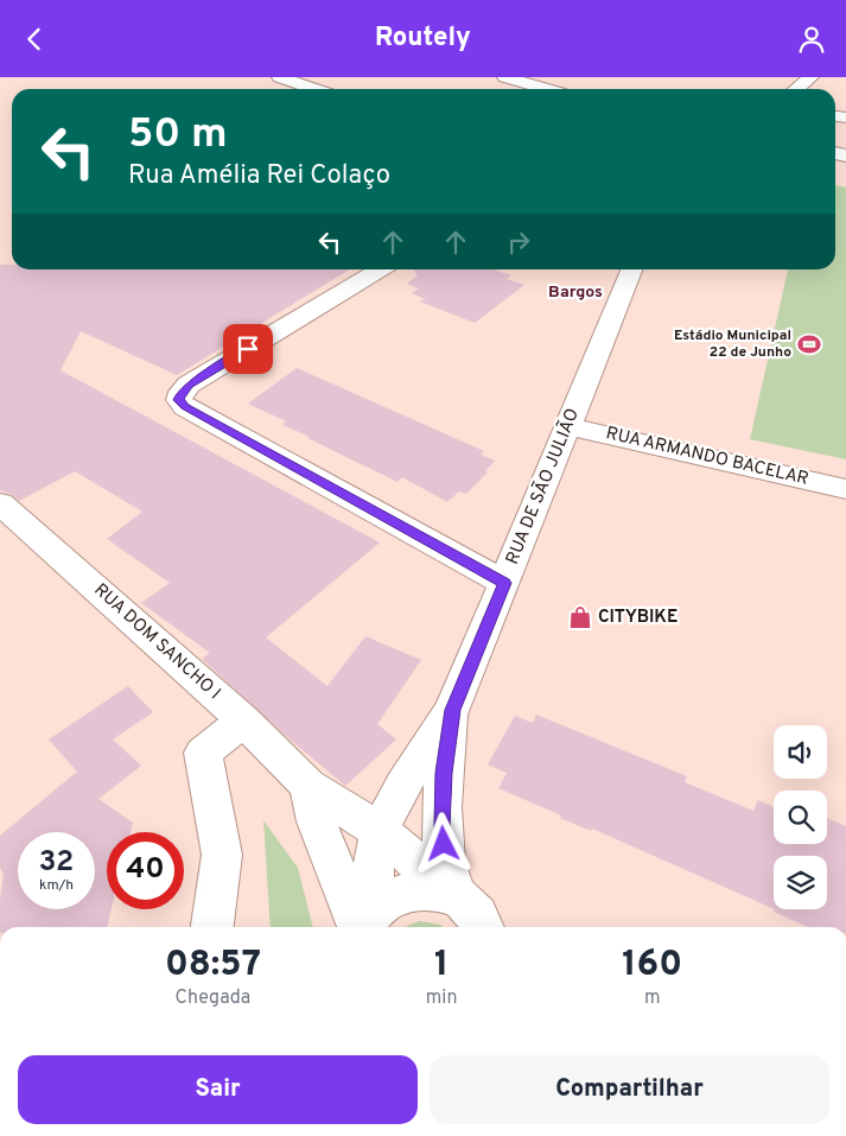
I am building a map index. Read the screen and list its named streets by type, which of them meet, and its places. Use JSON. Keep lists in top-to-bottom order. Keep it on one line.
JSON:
{"streets":{"street":["RUA ARMANDO BACELAR","RUA DE SÃO JULIÃO","RUA DOM SANCHO I"]},"crossings":[["RUA ARMANDO BACELAR","RUA DE SÃO JULIÃO"],["RUA DE SÃO JULIÃO","RUA DOM SANCHO I"]],"districts":["Bargos"],"places":{"sports":["Estádio Municipal 22 de Junho"],"shop":["CITYBIKE"]},"page":{"header":"Routely","turn":["50 m","Rua Amélia Rei Colaço"],"speed":"32 km/h","limit":"40","eta":["08:57","Chegada","1","min","160","m"],"buttons":["Sair","Compartilhar"]}}
